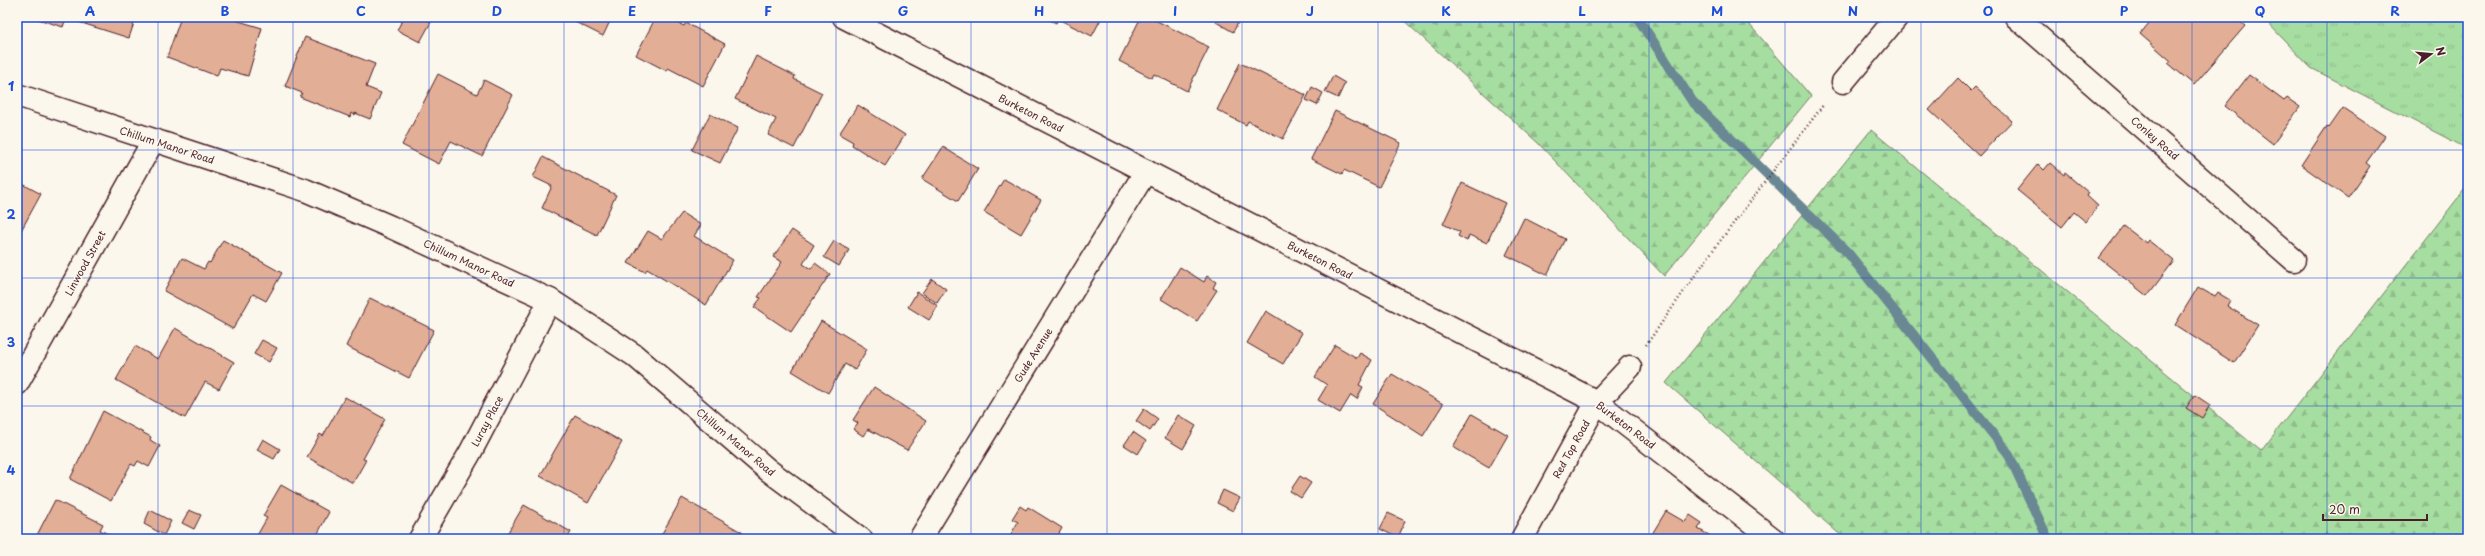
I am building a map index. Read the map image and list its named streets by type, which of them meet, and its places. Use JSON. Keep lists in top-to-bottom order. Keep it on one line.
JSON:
{"streets":{"street":["Burketon Road","Conley Road","Chillum Manor Road","Linwood Street","Gude Avenue","Luray Place","Red Top Road"]},"crossings":[["Burketon Road","Gude Avenue"],["Burketon Road","Red Top Road"],["Chillum Manor Road","Linwood Street"],["Chillum Manor Road","Luray Place"]],"scale_bar":"20 m","north":"right","grid":{"columns":["A","B","C","D","E","F","G","H","I","J","K","L","M","N","O","P","Q","R"],"rows":["1","2","3","4"]}}
